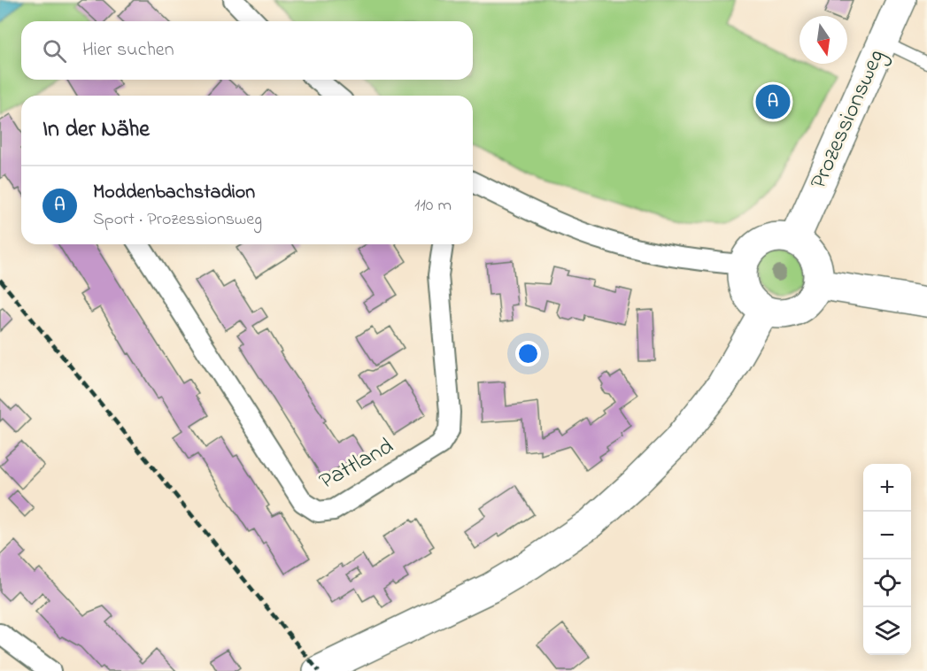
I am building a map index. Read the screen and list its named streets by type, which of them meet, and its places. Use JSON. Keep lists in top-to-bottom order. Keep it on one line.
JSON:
{"streets":{"street":["Prozessionsweg","Pattland"]},"north":"bottom","page":{"search":"Hier suchen","pins":"A","heading":"In der Nähe","list":[{"mark":"A","name":"Moddenbachstadion","note":"Sport · Prozessionsweg","value":"110 m"}],"map_buttons":["+","−"]}}
